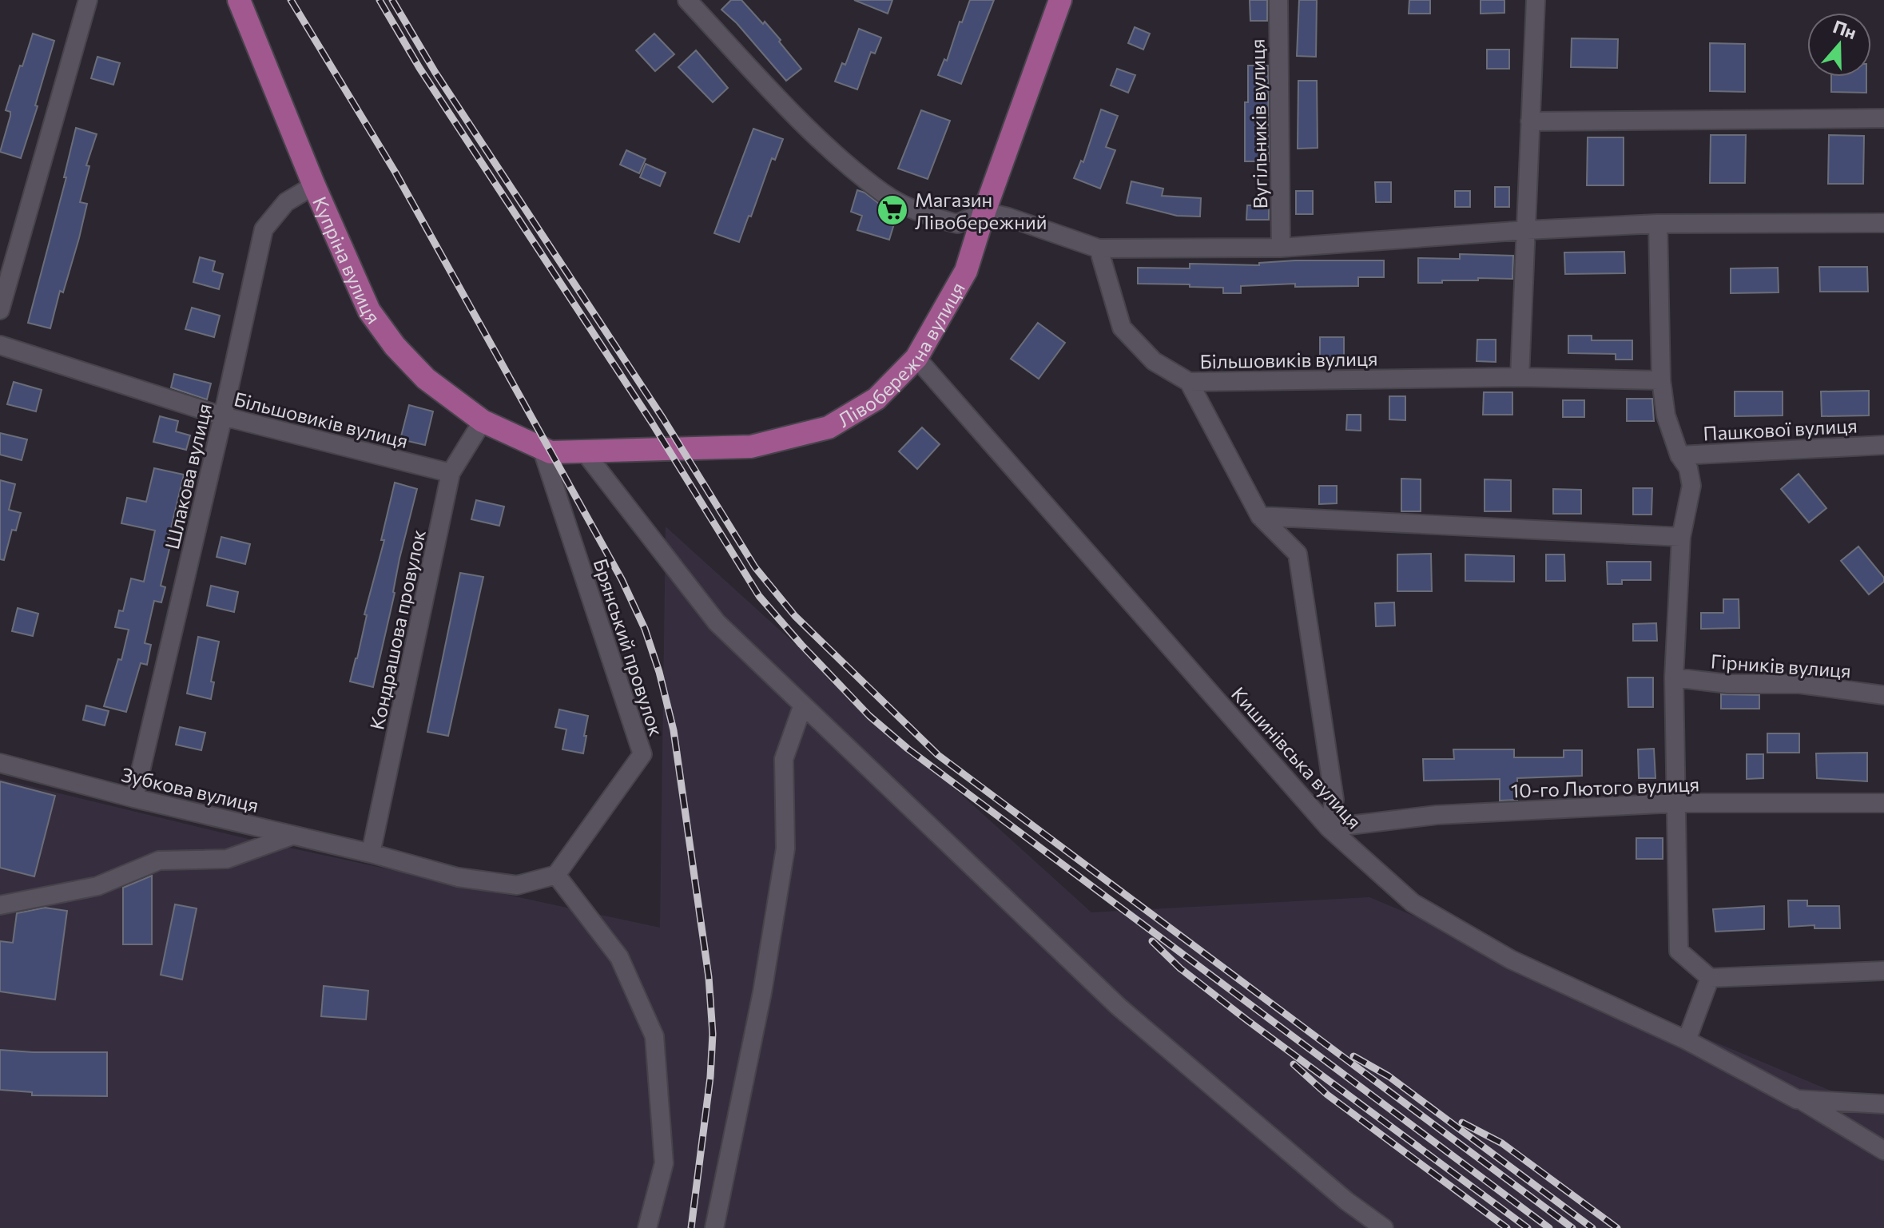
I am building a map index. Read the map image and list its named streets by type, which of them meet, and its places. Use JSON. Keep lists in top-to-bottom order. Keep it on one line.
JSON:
{"streets":{"main road":["Купріна вулиця","Лівобережна вулиця"],"street":["Вугільників вулиця","Більшовиків вулиця","Пашкової вулиця","Шлакова вулиця","Кондрашова провулок","Брянський провулок","Гірників вулиця","Кишинівська вулиця","10-го Лютого вулиця","Зубкова вулиця"]},"crossings":[["Купріна вулиця","Лівобережна вулиця"],["Купріна вулиця","Шлакова вулиця"],["Купріна вулиця","Кондрашова провулок"],["Купріна вулиця","Брянський провулок"],["Лівобережна вулиця","Брянський провулок"],["Лівобережна вулиця","Кишинівська вулиця"],["Більшовиків вулиця","Шлакова вулиця"],["Більшовиків вулиця","Кондрашова провулок"],["Шлакова вулиця","Зубкова вулиця"],["Кондрашова провулок","Зубкова вулиця"],["Кишинівська вулиця","10-го Лютого вулиця"]],"places":{"supermarket":["Магазин Лівобережний"]},"north":"top"}
